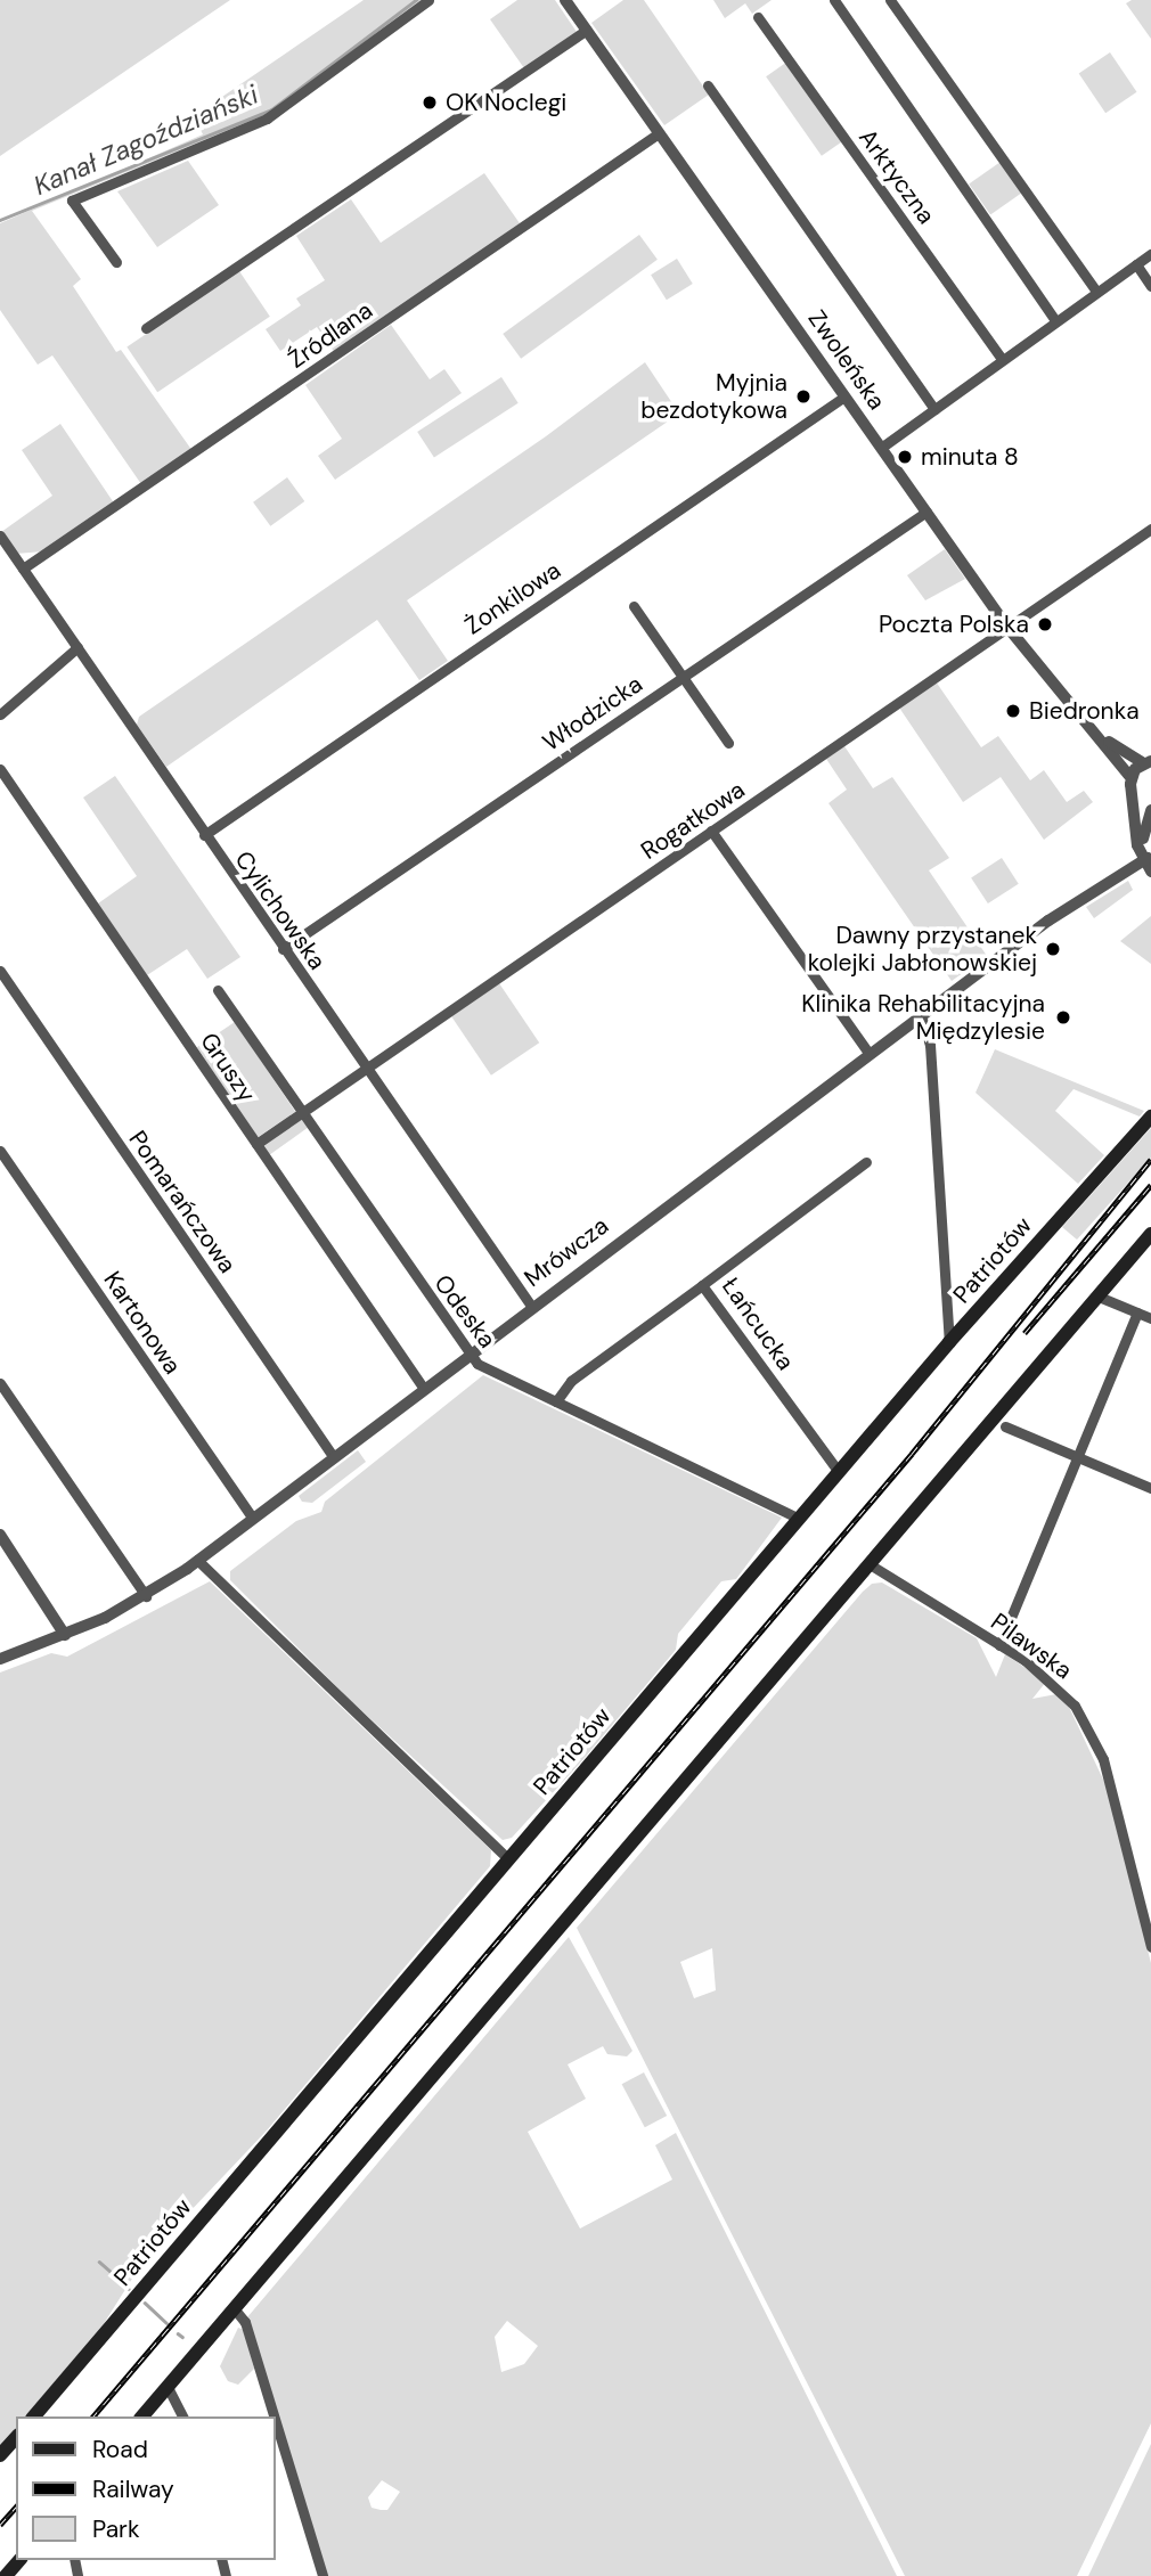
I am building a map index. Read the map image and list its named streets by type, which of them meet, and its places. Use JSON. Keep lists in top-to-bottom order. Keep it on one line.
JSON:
{"streets":{"main road":["Patriotów"],"street":["Arktyczna","Źródlana","Zwoleńska","Żonkilowa","Włodzicka","Rogatkowa","Cylichowska","Gruszy","Pomarańczowa","Mrówcza","Odeska","Kartonowa","Łańcucka","Pilawska"]},"crossings":[["Źródlana","Zwoleńska"],["Źródlana","Cylichowska"],["Zwoleńska","Żonkilowa"],["Zwoleńska","Włodzicka"],["Zwoleńska","Rogatkowa"],["Żonkilowa","Cylichowska"],["Włodzicka","Cylichowska"],["Rogatkowa","Cylichowska"],["Rogatkowa","Gruszy"],["Rogatkowa","Odeska"],["Cylichowska","Mrówcza"],["Gruszy","Mrówcza"],["Pomarańczowa","Mrówcza"],["Mrówcza","Odeska"],["Mrówcza","Kartonowa"],["Patriotów","Odeska"],["Patriotów","Łańcucka"]],"water":["Kanał Zagoździański"],"places":["OK Noclegi","Myjnia bezdotykowa","minuta 8","Poczta Polska","Biedronka","Dawny przystanek kolejki Jabłonowskiej","Klinika Rehabilitacyjna Międzylesie"],"legend":["Road","Railway","Park"]}
